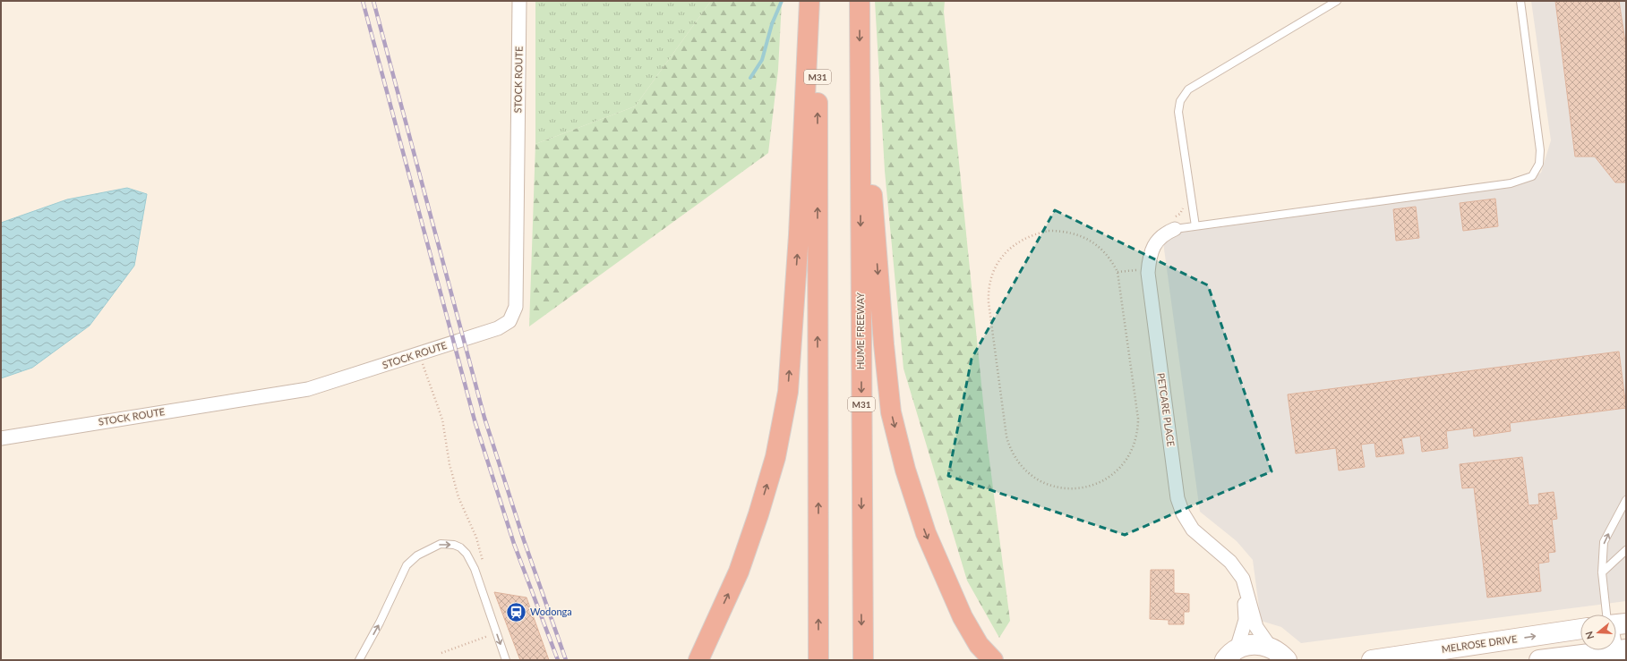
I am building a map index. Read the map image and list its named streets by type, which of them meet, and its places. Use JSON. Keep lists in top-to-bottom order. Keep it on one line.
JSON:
{"streets":{"highway":["M31","HUME FREEWAY"],"main road":["MELROSE DRIVE"],"street":["STOCK ROUTE","PETCARE PLACE"]},"one_way":["MELROSE DRIVE"],"places":{"station":["Wodonga"]},"north":"left"}
